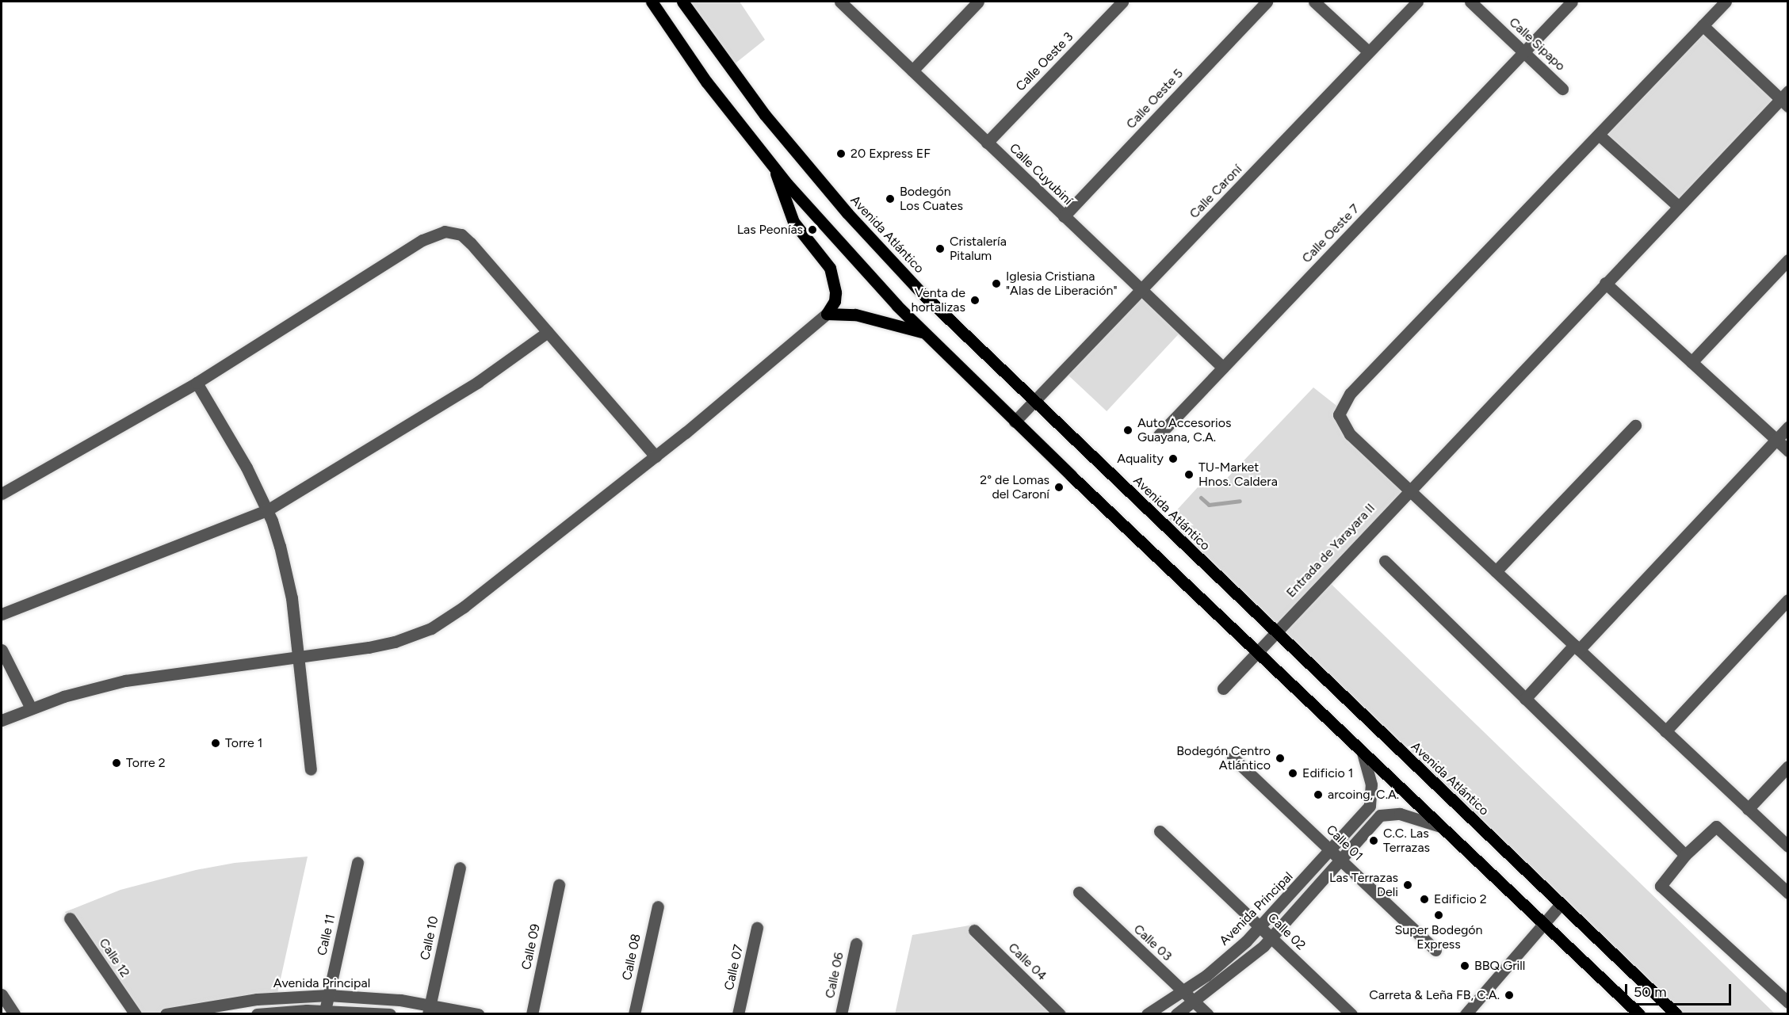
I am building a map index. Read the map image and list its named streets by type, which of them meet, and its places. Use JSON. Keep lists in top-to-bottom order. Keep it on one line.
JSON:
{"streets":{"main road":["Avenida Atlántico"],"street":["Calle Sipapo","Calle Oeste 3","Calle Oeste 5","Calle Cuyubiní","Calle Caroní","Calle Oeste 7","Entrada de Yarayara II","Calle 01","Avenida Principal","Calle 02","Calle 11","Calle 10","Calle 03","Calle 09","Calle 08","Calle 12","Calle 04","Calle 07","Calle 06"]},"crossings":[["Calle Sipapo","Calle Oeste 7"],["Calle Oeste 3","Calle Cuyubiní"],["Calle Oeste 5","Calle Cuyubiní"],["Calle Cuyubiní","Calle Caroní"],["Calle Cuyubiní","Calle Oeste 7"],["Calle Caroní","Avenida Atlántico"],["Avenida Atlántico","Entrada de Yarayara II"],["Calle 01","Avenida Principal"],["Avenida Principal","Calle 02"],["Avenida Principal","Calle 11"],["Avenida Principal","Calle 10"],["Avenida Principal","Calle 03"]],"places":["20 Express EF","Bodegón Los Cuates","Las Peonías","Cristalería Pitalum","Iglesia Cristiana \"Alas de Liberación\"","Venta de hortalizas","Auto Accesorios Guayana, C.A.","Aquality","TU-Market Hnos. Caldera","2° de Lomas del Caroní","Torre 1","Bodegón Centro Atlántico","Torre 2","Edificio 1","arcoing, C.A.","C.C. Las Terrazas","Las Terrazas Deli","Edificio 2","Super Bodegón Express","BBQ Grill","Carreta & Leña FB, C.A."],"scale_bar":"50 m"}
